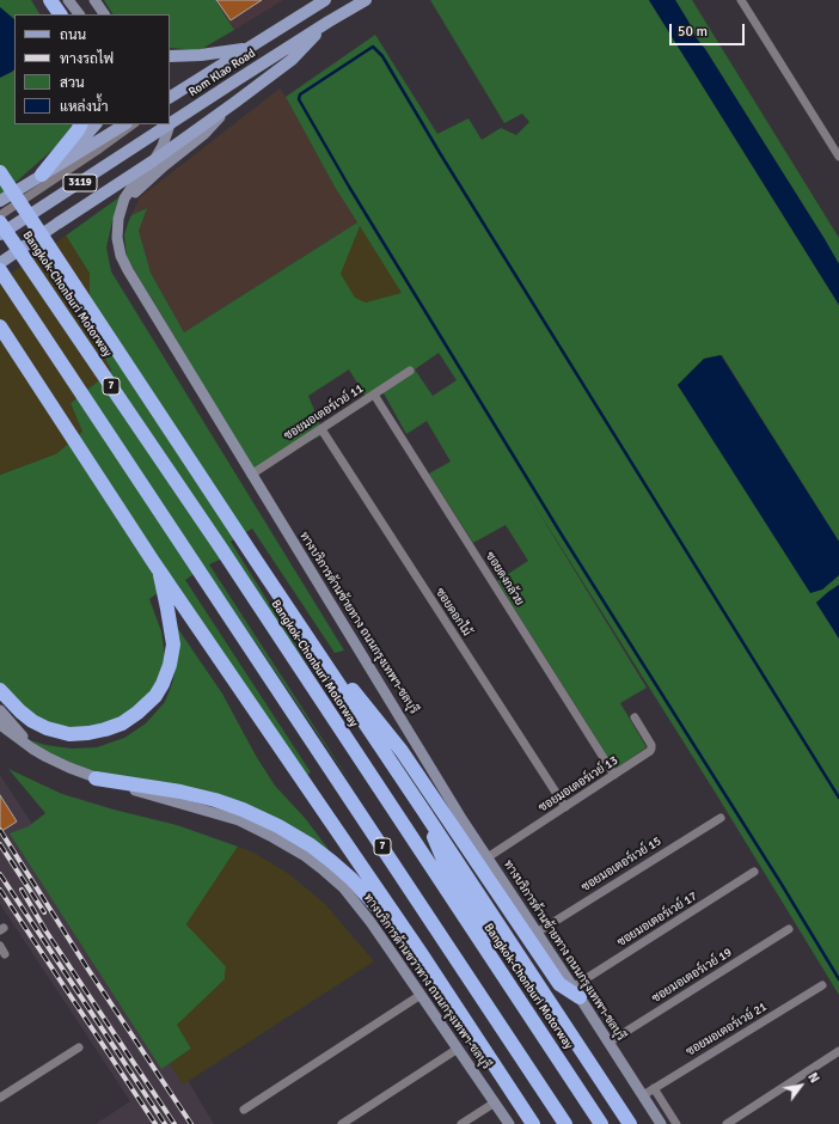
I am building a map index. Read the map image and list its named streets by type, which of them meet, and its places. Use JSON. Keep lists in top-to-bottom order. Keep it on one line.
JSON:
{"streets":{"highway":["Bangkok-Chonburi Motorway","7"],"main road":["Rom Klao Road","3119","ทางบริการด้านซ้ายทาง ถนนกรุงเทพฯ-ชลบุรี","ทางบริการด้านขวาทาง ถนนกรุงเทพฯ-ชลบุรี"],"street":["ซอยมอเตอร์เวย์ 11","ซอยดงกล้วย","ซอยดอกไม้","ซอยมอเตอร์เวย์ 13","ซอยมอเตอร์เวย์ 15","ซอยมอเตอร์เวย์ 17","ซอยมอเตอร์เวย์ 19","ซอยมอเตอร์เวย์ 21"]},"crossings":[["Rom Klao Road","ทางบริการด้านซ้ายทาง ถนนกรุงเทพฯ-ชลบุรี"],["ซอยมอเตอร์เวย์ 11","ซอยดงกล้วย"],["ซอยมอเตอร์เวย์ 11","ซอยดอกไม้"],["ซอยมอเตอร์เวย์ 11","ทางบริการด้านซ้ายทาง ถนนกรุงเทพฯ-ชลบุรี"],["ซอยดงกล้วย","ซอยมอเตอร์เวย์ 13"],["ซอยดอกไม้","ซอยมอเตอร์เวย์ 13"],["ทางบริการด้านซ้ายทาง ถนนกรุงเทพฯ-ชลบุรี","ซอยมอเตอร์เวย์ 13"],["ทางบริการด้านซ้ายทาง ถนนกรุงเทพฯ-ชลบุรี","ซอยมอเตอร์เวย์ 15"],["ทางบริการด้านซ้ายทาง ถนนกรุงเทพฯ-ชลบุรี","ซอยมอเตอร์เวย์ 17"],["ทางบริการด้านซ้ายทาง ถนนกรุงเทพฯ-ชลบุรี","ซอยมอเตอร์เวย์ 19"],["ทางบริการด้านซ้ายทาง ถนนกรุงเทพฯ-ชลบุรี","ซอยมอเตอร์เวย์ 21"]],"legend":["ถนน","ทางรถไฟ","สวน","แหล่งน้ำ"],"scale_bar":"50 m","north":"top right"}
